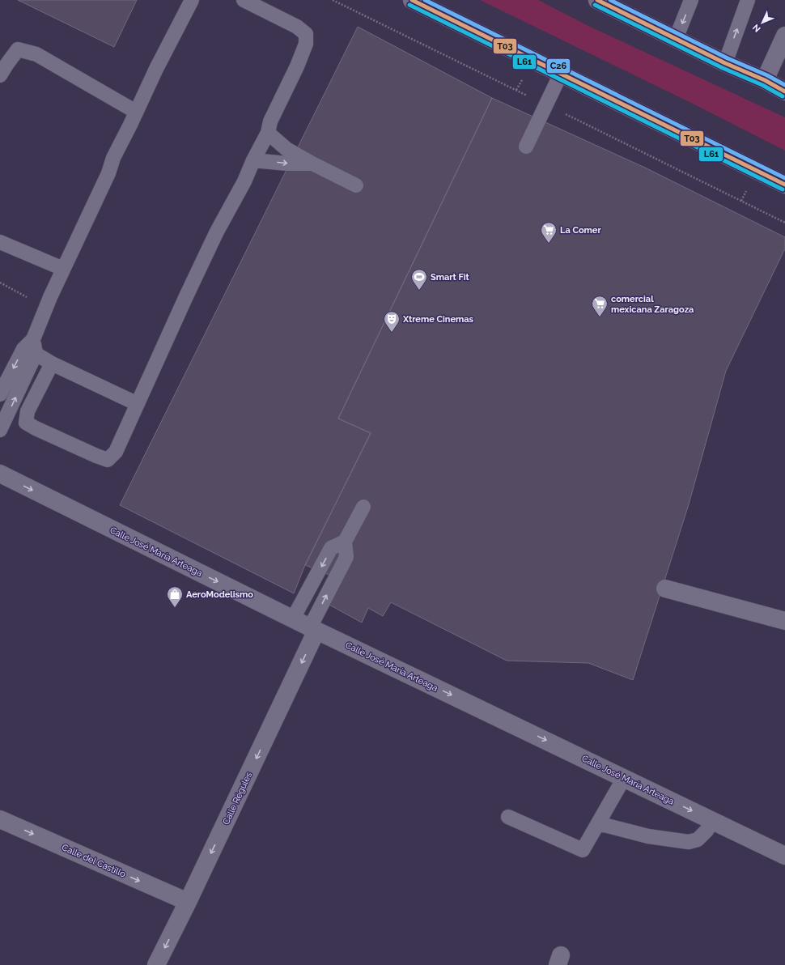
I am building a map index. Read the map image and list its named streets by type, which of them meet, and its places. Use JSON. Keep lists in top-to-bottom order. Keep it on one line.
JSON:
{"streets":{"street":["Calle José María Arteaga","Calle Régules","Calle del Castillo"]},"crossings":[["Calle José María Arteaga","Calle Régules"],["Calle Régules","Calle del Castillo"]],"one_way":["Calle José María Arteaga","Calle Régules","Calle del Castillo"],"places":{"supermarket":["La Comer","comercial mexicana Zaragoza"],"sports":["Smart Fit"],"theatre":["Xtreme Cinemas"],"shop":["AeroModelismo"]},"lines":["transit line T03","transit line C26","transit line L61"],"north":"bottom left"}
